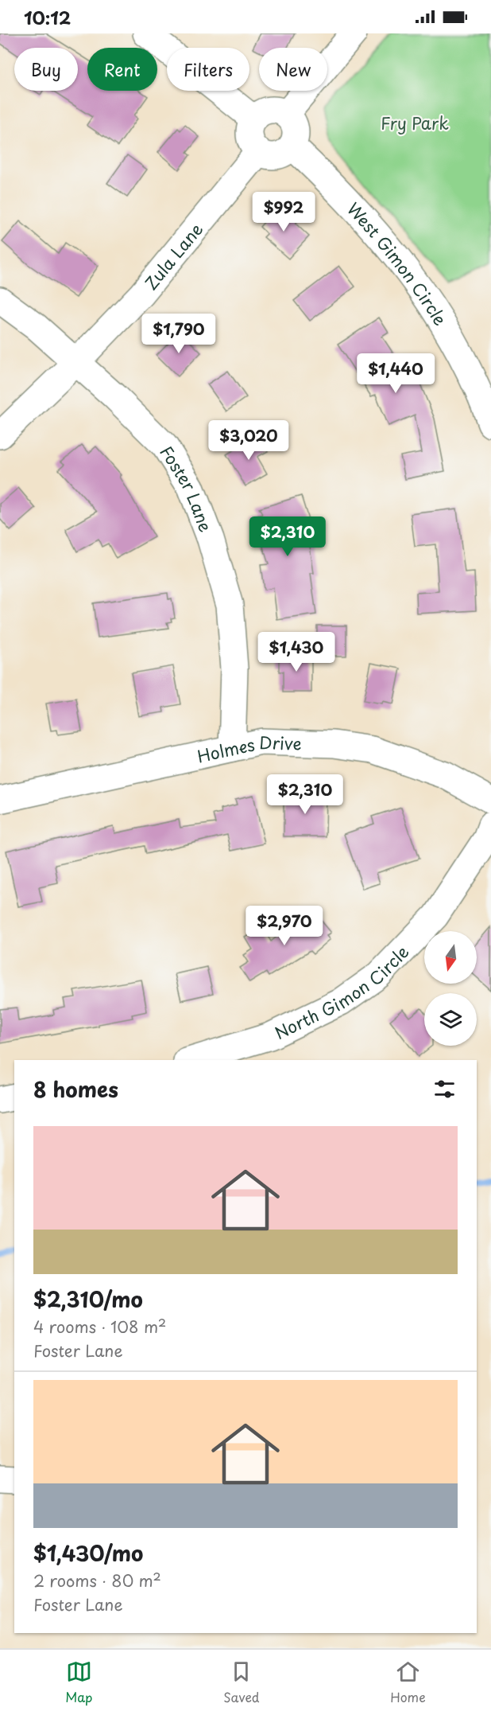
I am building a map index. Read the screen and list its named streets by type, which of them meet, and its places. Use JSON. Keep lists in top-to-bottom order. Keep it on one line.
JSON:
{"streets":{"street":["Zula Lane","West Gimon Circle","Foster Lane","Holmes Drive","North Gimon Circle"]},"crossings":[["Zula Lane","West Gimon Circle"],["Zula Lane","Foster Lane"],["Foster Lane","Holmes Drive"]],"parks":["Fry Park"],"north":"bottom","page":{"status":"10:12","chip":["Buy","Rent","Filters","New"],"price":["$992","$1,790","$1,440","$3,020","$2,310","$1,430","$2,310","$2,970"],"heading":"8 homes","list":[{"name":"$2,310/mo","note":"4 rooms · 108 m² · Foster Lane"},{"name":"$1,430/mo","note":"2 rooms · 80 m² · Foster Lane"}],"tabs":["Map","Saved","Home"]}}
